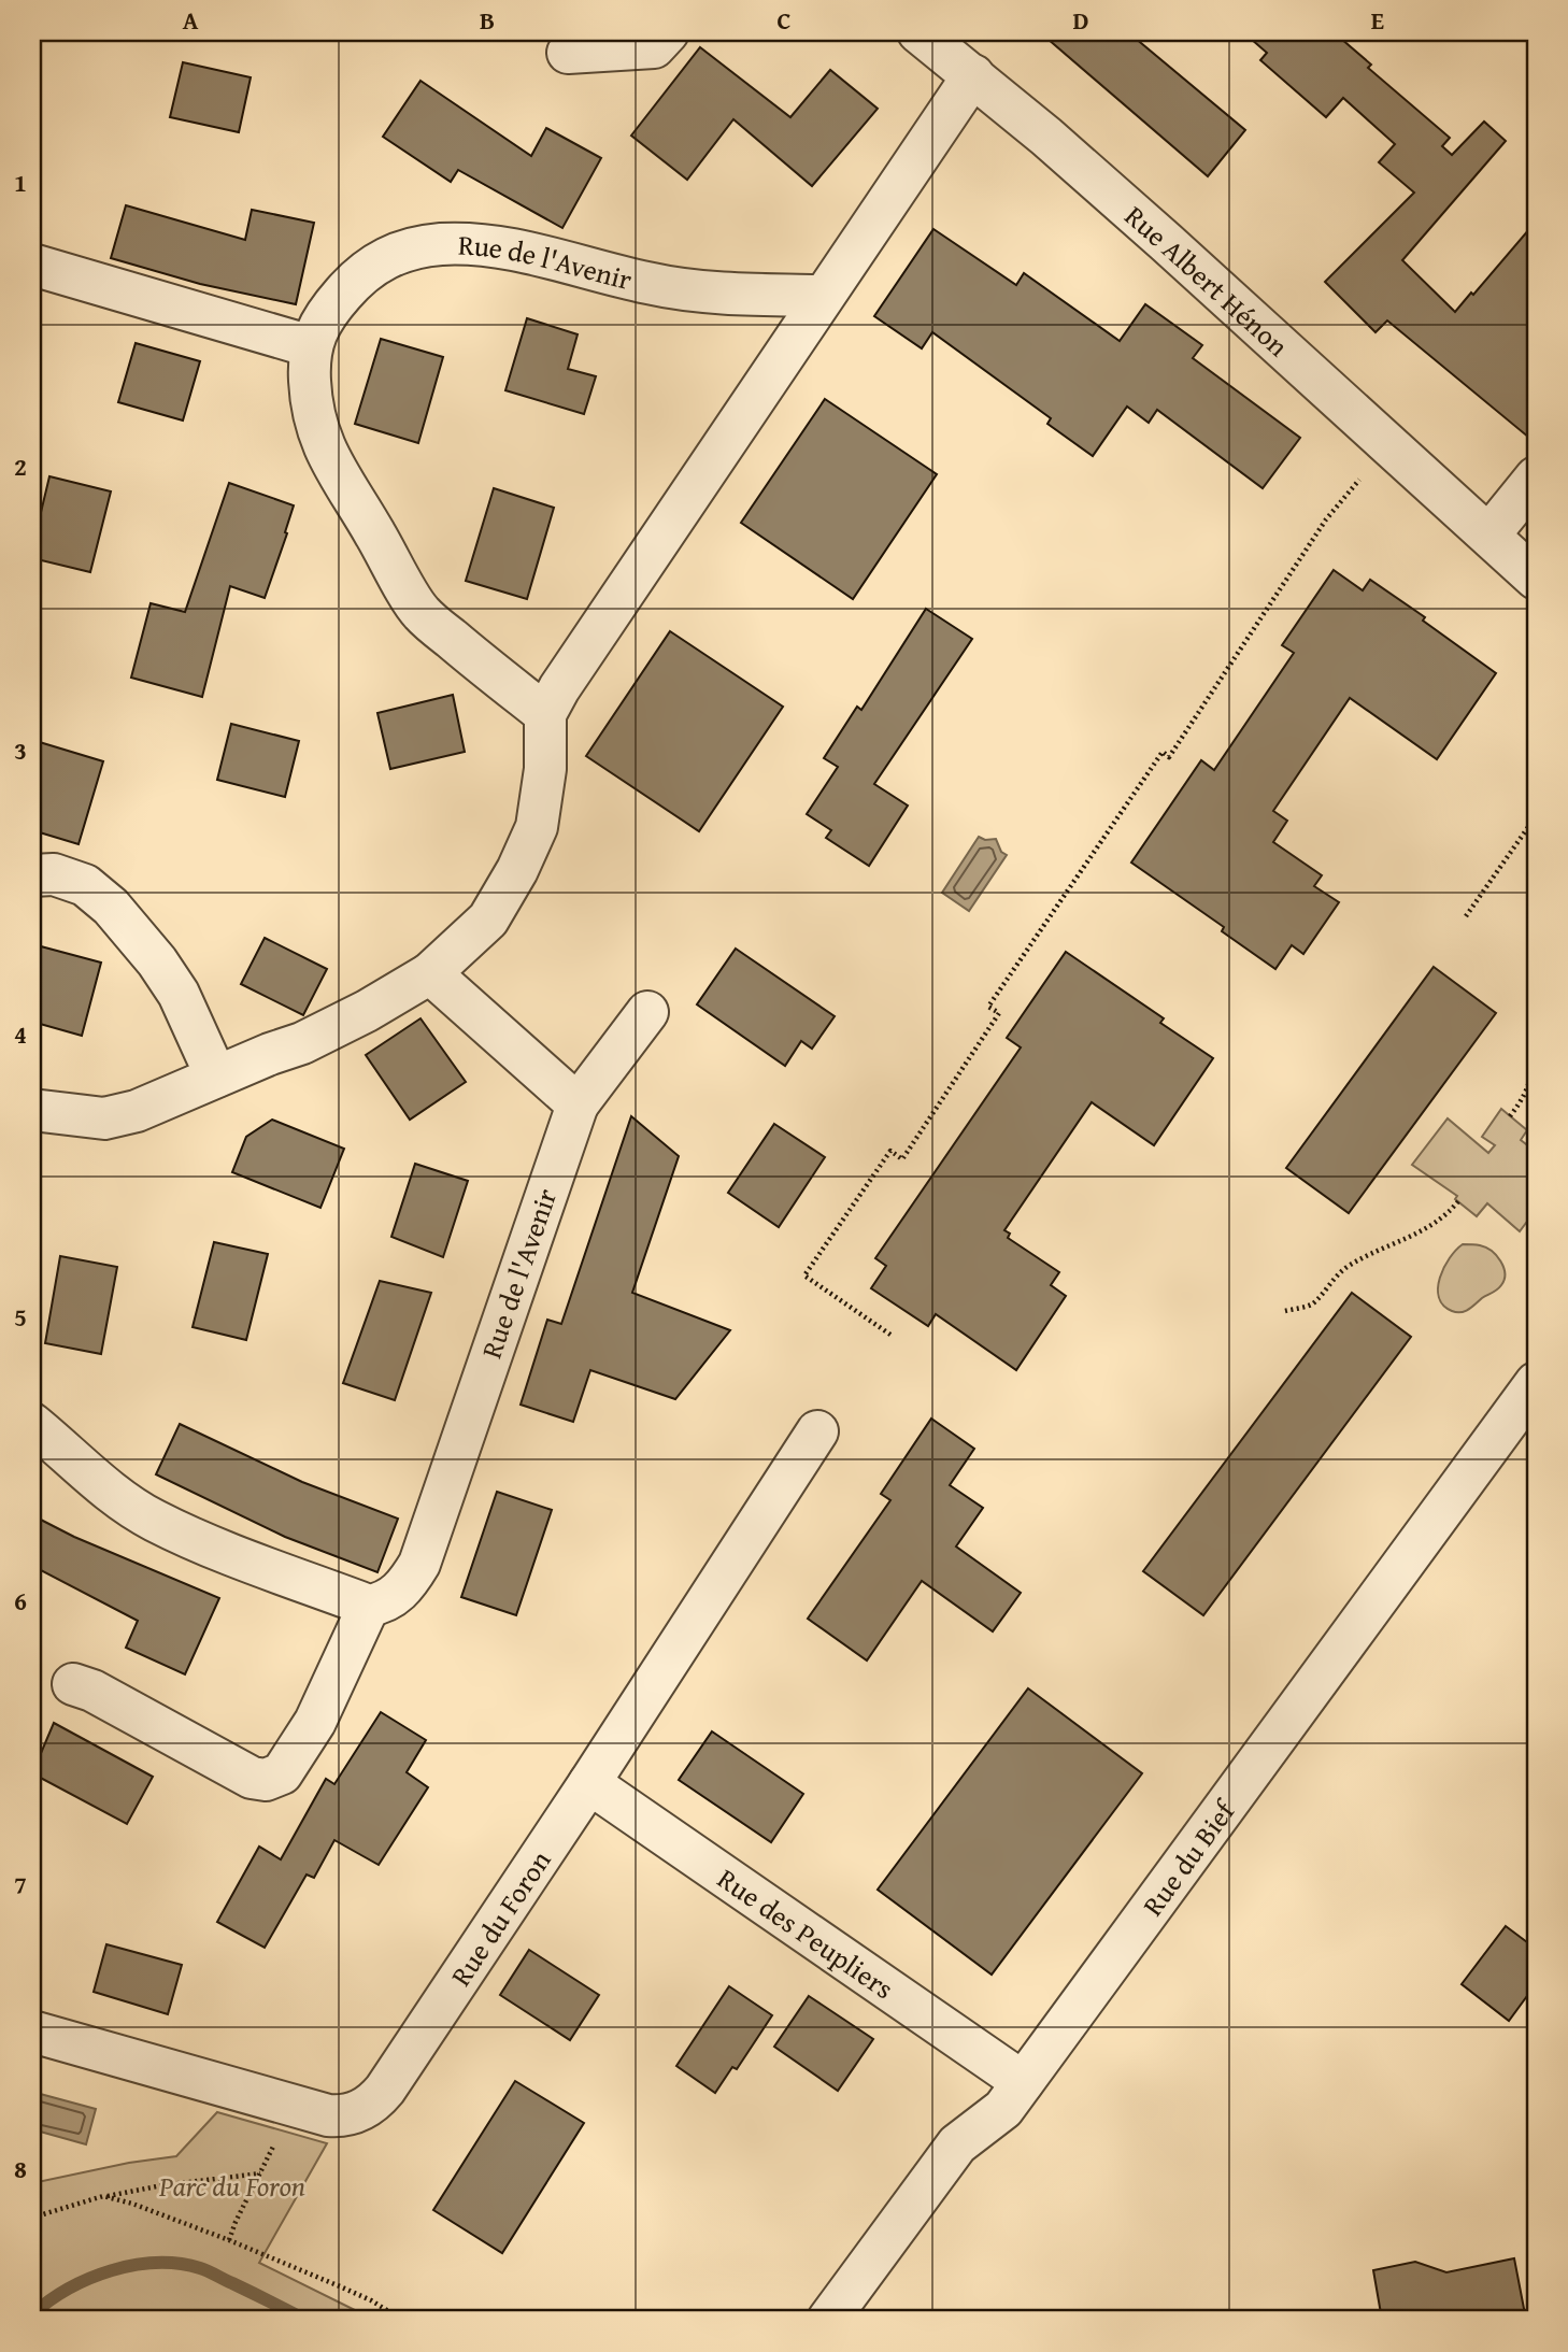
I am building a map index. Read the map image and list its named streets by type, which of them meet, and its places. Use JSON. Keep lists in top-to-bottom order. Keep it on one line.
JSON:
{"streets":{"street":["Rue de l'Avenir","Rue Albert Hénon","Rue du Bief","Rue du Foron","Rue des Peupliers"]},"crossings":[["Rue du Bief","Rue des Peupliers"],["Rue du Foron","Rue des Peupliers"]],"parks":["Parc du Foron"],"grid":{"columns":["A","B","C","D","E"],"rows":["1","2","3","4","5","6","7","8"]}}
